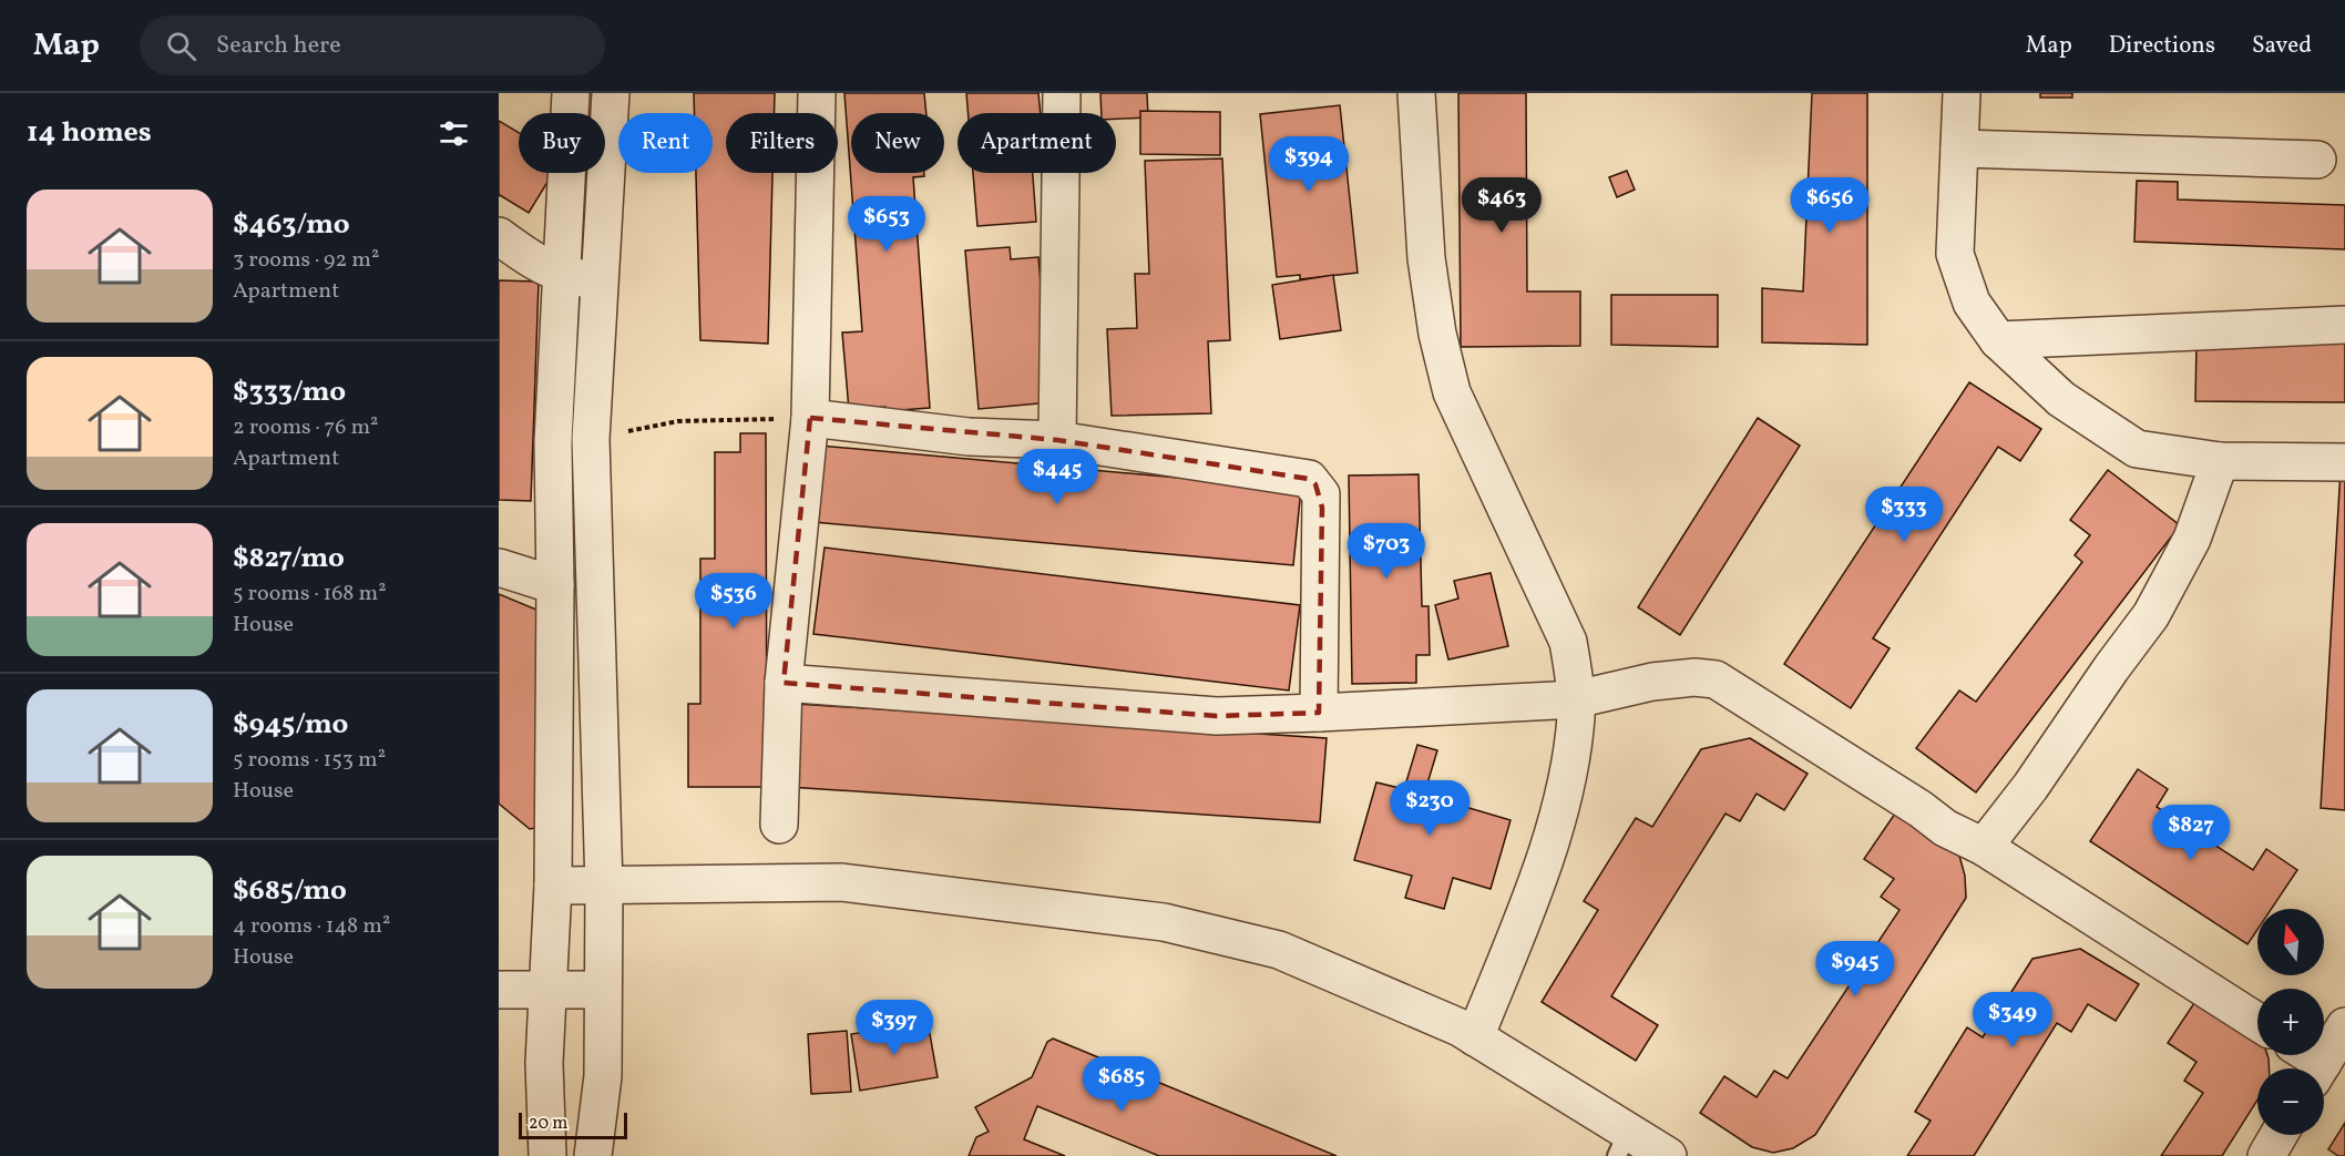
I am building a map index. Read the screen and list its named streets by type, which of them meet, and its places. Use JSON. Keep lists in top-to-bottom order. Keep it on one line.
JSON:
{"scale_bar":"20 m","north":"top","page":{"header":"Map","search":"Search here","nav":["Map","Directions","Saved"],"heading":"14 homes","chip":["Buy","Rent","Filters","New","Apartment"],"price":["$394","$463","$656","$653","$445","$333","$703","$536","$230","$827","$945","$349","$397","$685"],"list":[{"name":"$463/mo","note":"3 rooms · 92 m² · Apartment"},{"name":"$333/mo","note":"2 rooms · 76 m² · Apartment"},{"name":"$827/mo","note":"5 rooms · 168 m² · House"},{"name":"$945/mo","note":"5 rooms · 153 m² · House"},{"name":"$685/mo","note":"4 rooms · 148 m² · House"}],"map_buttons":["+","−"],"scale":"20 m"}}
